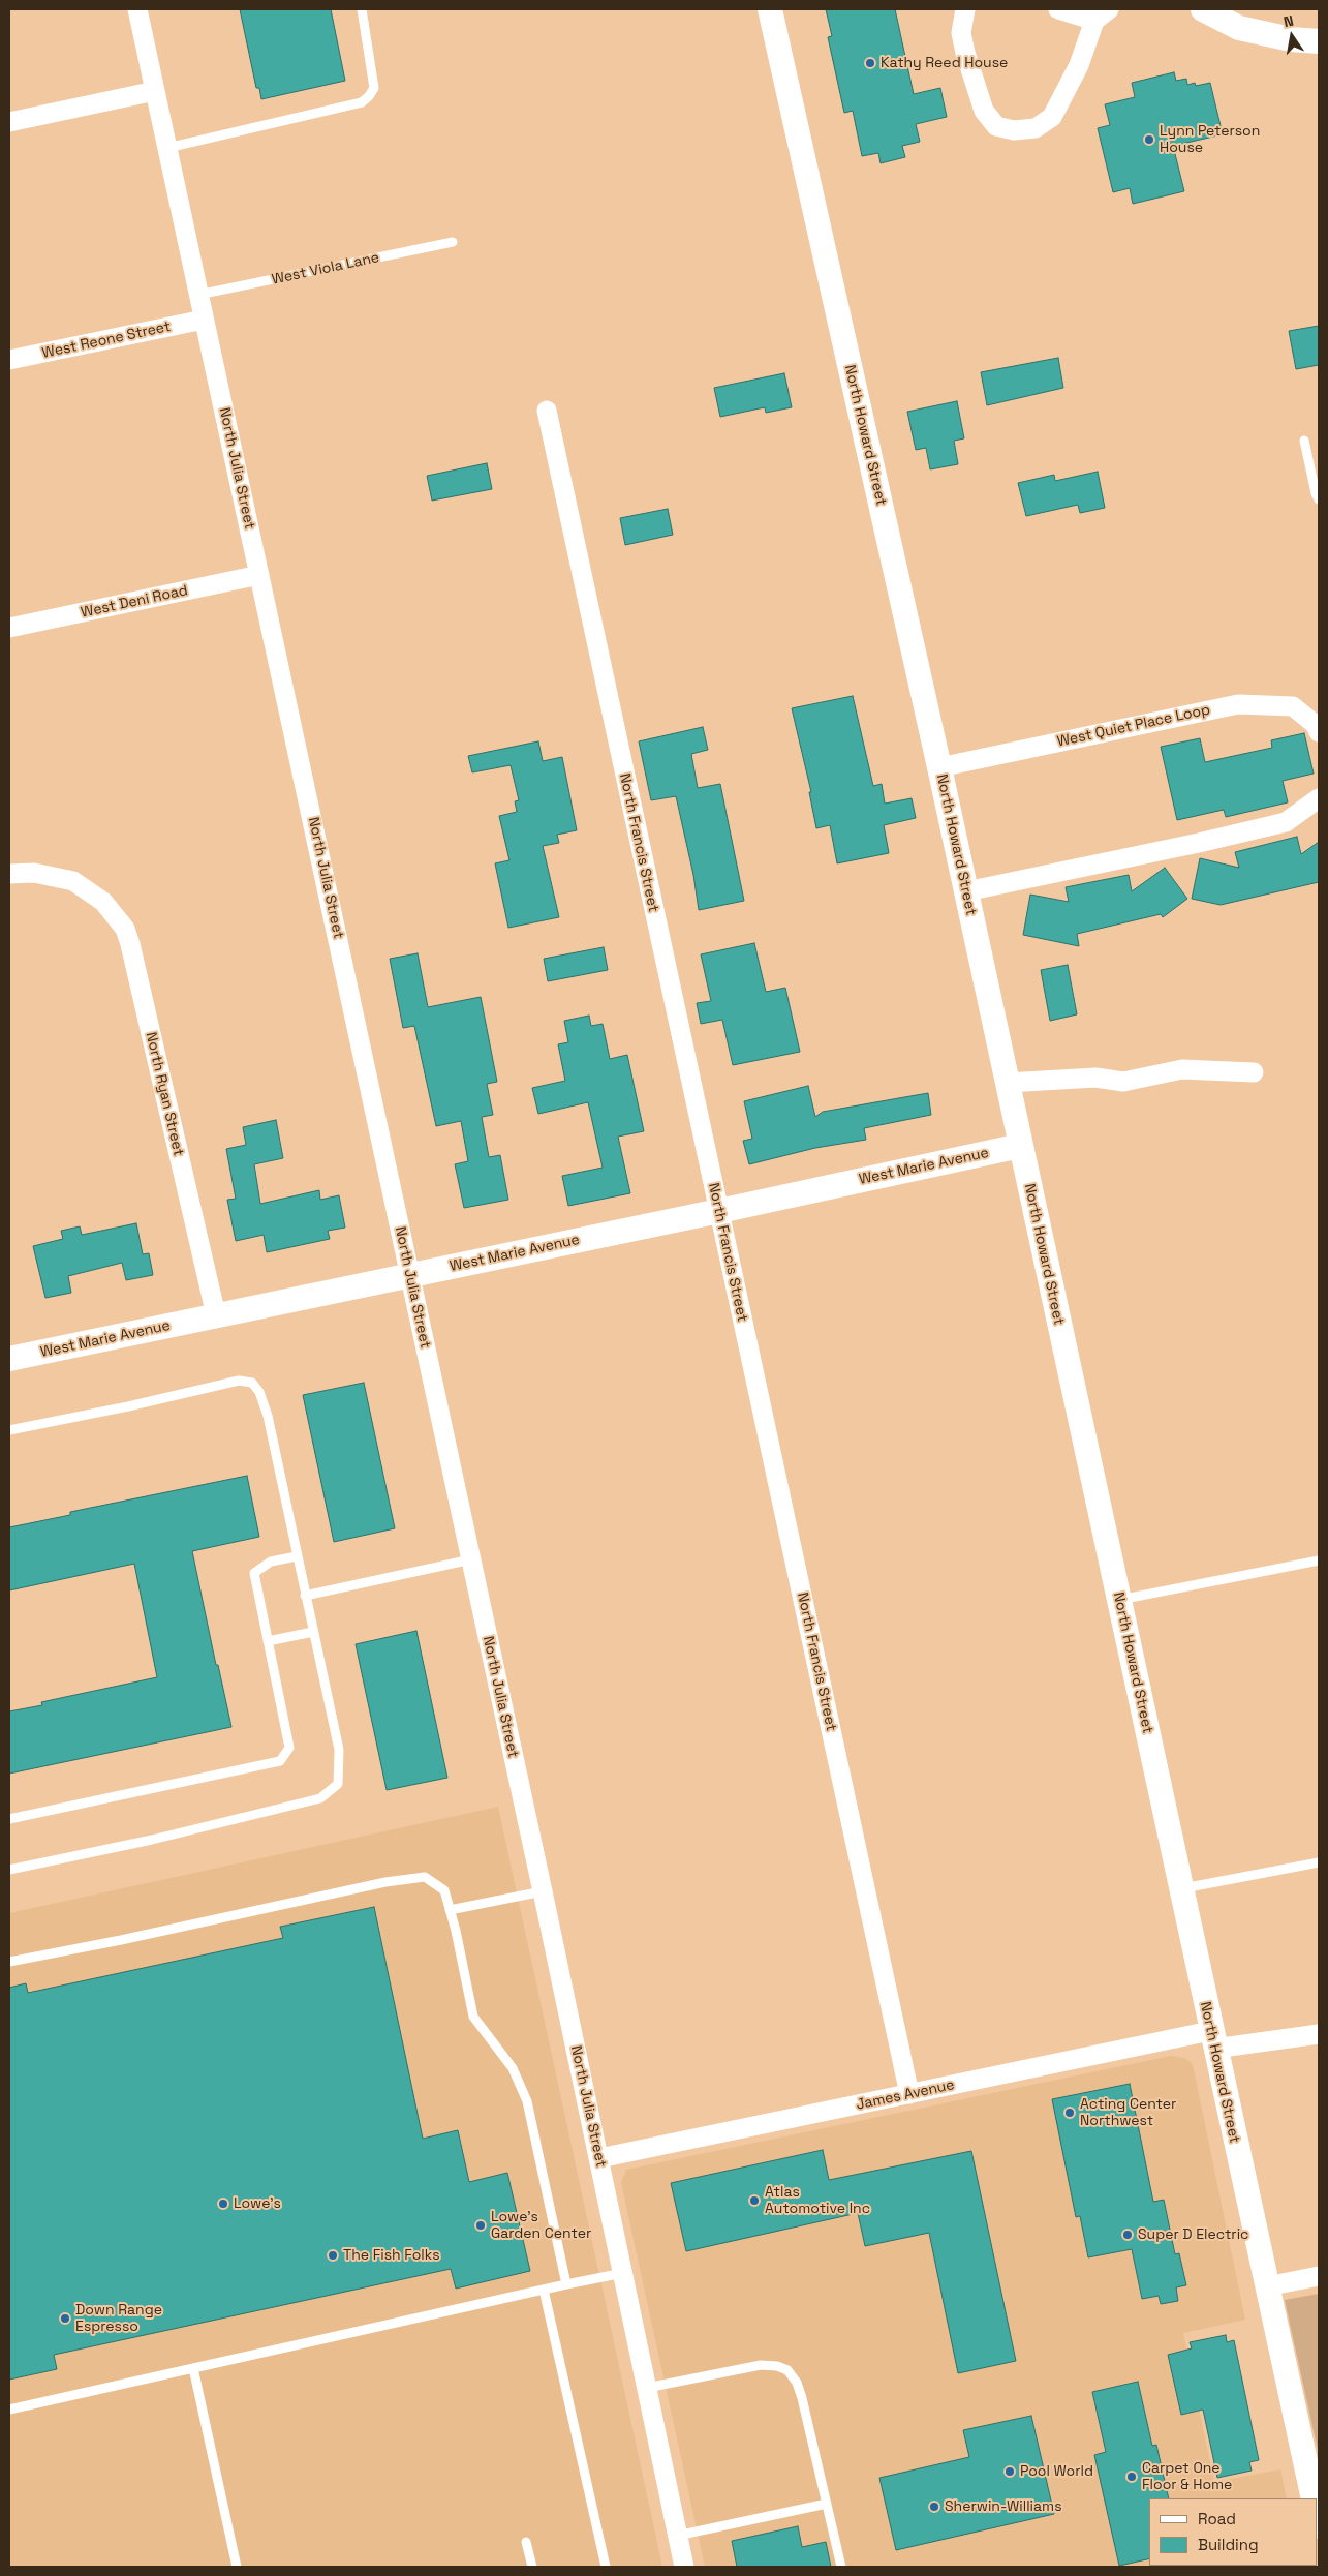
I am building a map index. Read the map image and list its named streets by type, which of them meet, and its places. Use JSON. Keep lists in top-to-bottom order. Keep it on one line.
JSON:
{"streets":{"street":["West Reone Street","North Howard Street","North Julia Street","West Deni Road","West Quiet Place Loop","North Francis Street","North Ryan Street","West Marie Avenue","James Avenue"],"lane":["West Viola Lane"]},"crossings":[["West Viola Lane","North Julia Street"],["West Reone Street","North Julia Street"],["North Howard Street","West Quiet Place Loop"],["North Howard Street","West Marie Avenue"],["North Howard Street","James Avenue"],["North Julia Street","West Deni Road"],["North Julia Street","West Marie Avenue"],["North Julia Street","James Avenue"],["North Francis Street","West Marie Avenue"],["North Francis Street","James Avenue"],["North Ryan Street","West Marie Avenue"]],"places":["Kathy Reed House","Lynn Peterson House","Acting Center Northwest","Atlas Automotive Inc","Lowe's","Lowe's Garden Center","Super D Electric","The Fish Folks","Down Range Espresso","Pool World","Carpet One Floor & Home","Sherwin-Williams"],"legend":["Road","Building"],"north":"top"}
